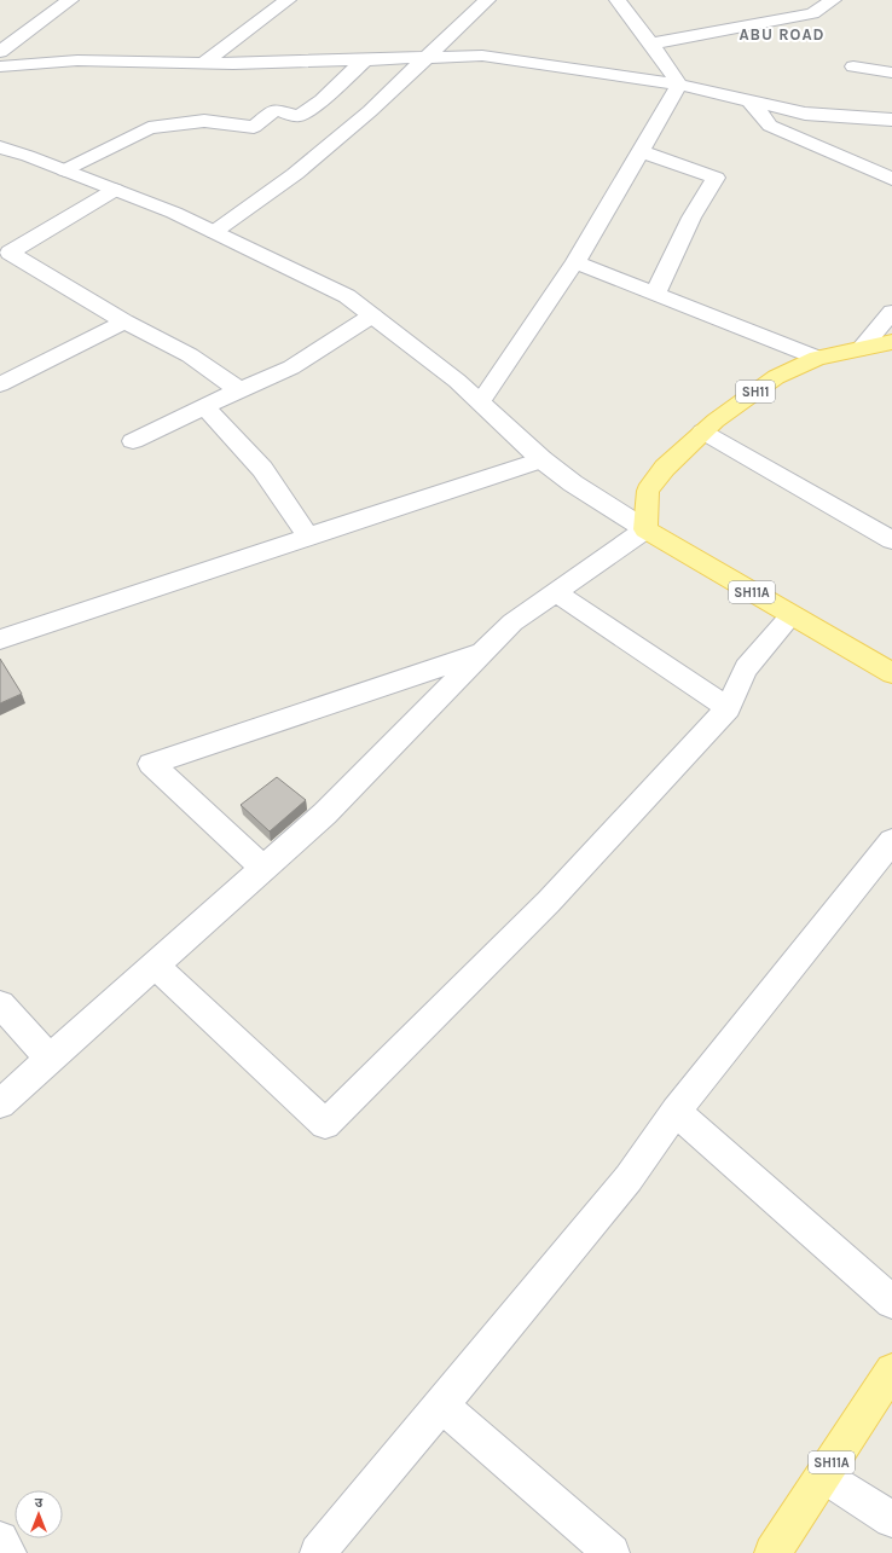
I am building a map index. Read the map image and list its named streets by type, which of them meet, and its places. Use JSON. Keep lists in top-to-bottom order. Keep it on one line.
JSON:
{"streets":{"main road":["SH11","SH11A"]},"crossings":[["SH11","SH11A"]],"districts":["ABU ROAD"],"north":"top"}
